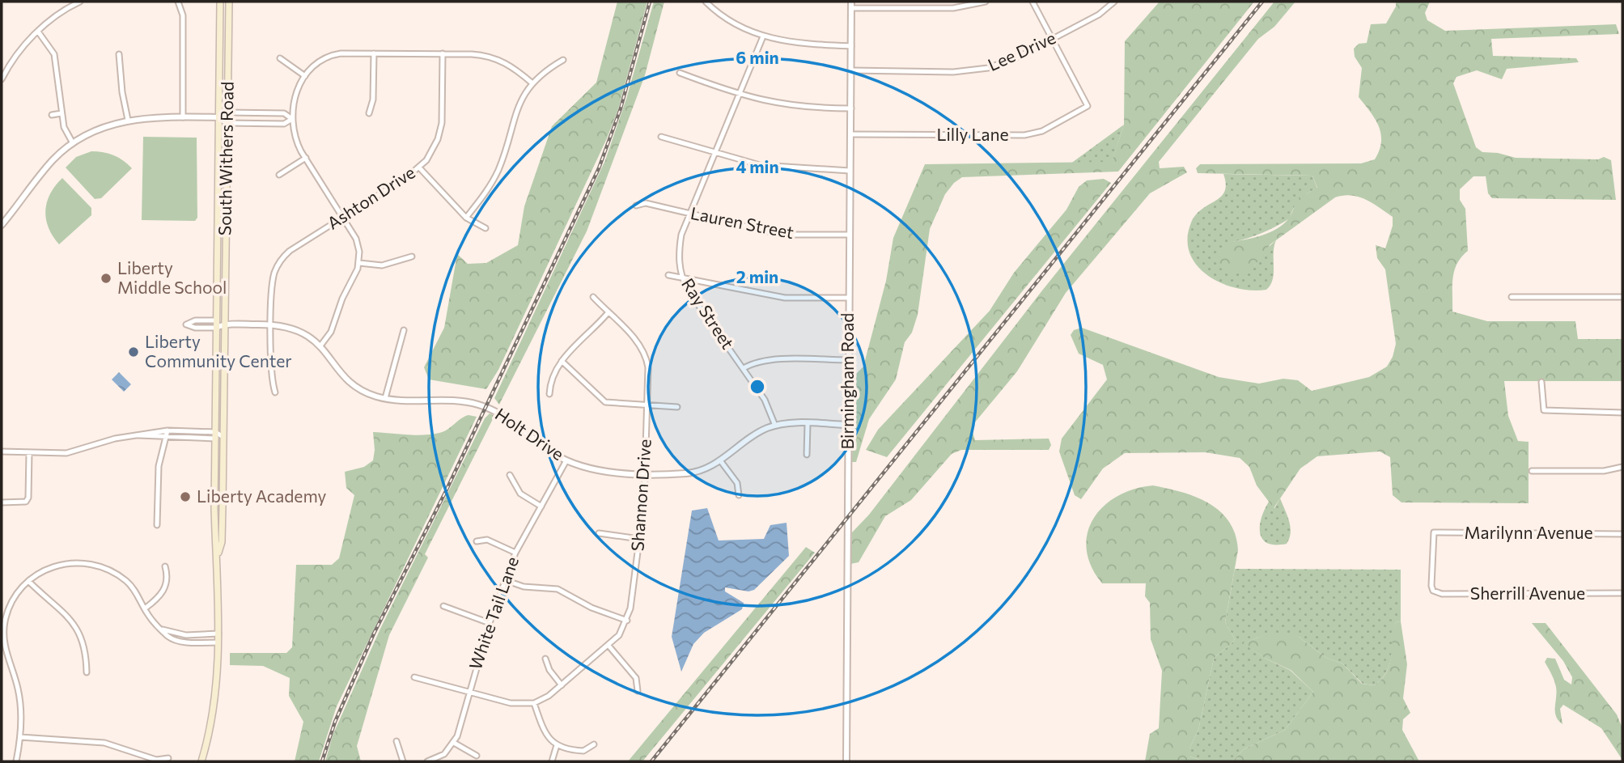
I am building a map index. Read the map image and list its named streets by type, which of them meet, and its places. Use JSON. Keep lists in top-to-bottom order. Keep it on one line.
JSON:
{"streets":{"main road":["South Withers Road"],"street":["Lee Drive","Lilly Lane","Ashton Drive","Lauren Street","Ray Street","Birmingham Road","Holt Drive","Shannon Drive","Marilynn Avenue","Sherrill Avenue","White Tail Lane"]},"crossings":[["Lee Drive","Lilly Lane"],["Lee Drive","Birmingham Road"],["Lilly Lane","Birmingham Road"],["South Withers Road","Holt Drive"],["Ashton Drive","Holt Drive"],["Lauren Street","Ray Street"],["Lauren Street","Birmingham Road"],["Ray Street","Holt Drive"],["Birmingham Road","Holt Drive"],["Holt Drive","Shannon Drive"],["Holt Drive","White Tail Lane"],["Marilynn Avenue","Sherrill Avenue"]],"places":["Liberty Middle School","Liberty Community Center","Liberty Academy"],"rings":["6 min","4 min","2 min"]}
